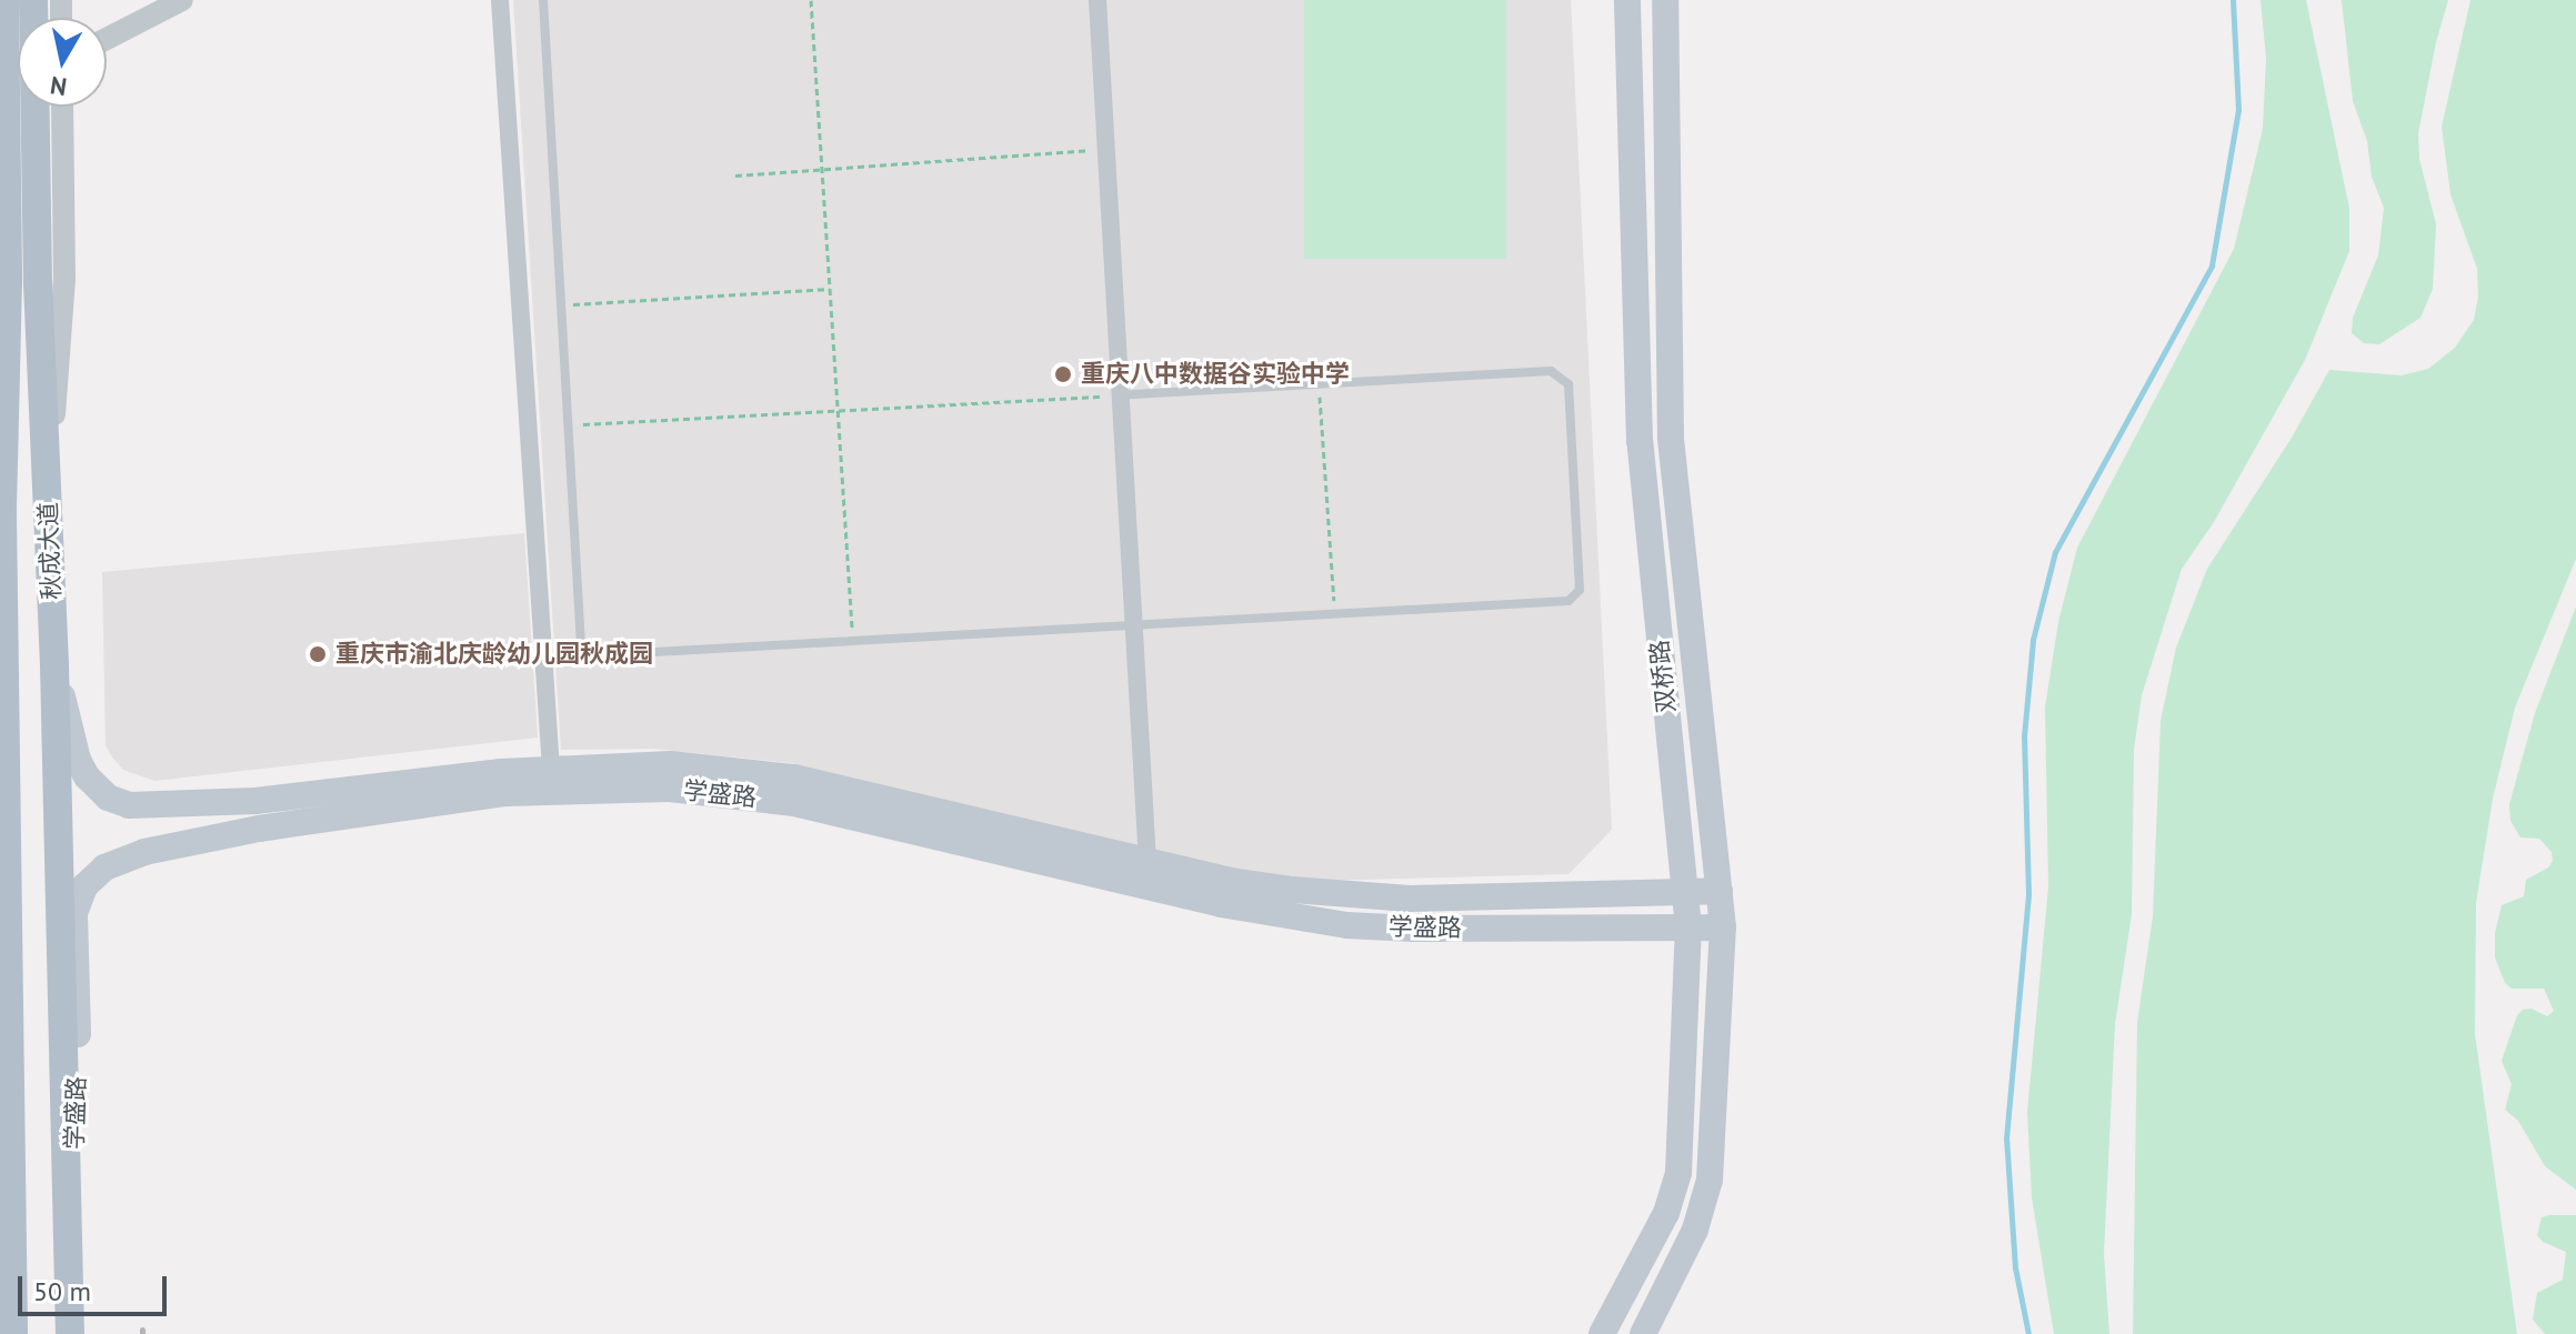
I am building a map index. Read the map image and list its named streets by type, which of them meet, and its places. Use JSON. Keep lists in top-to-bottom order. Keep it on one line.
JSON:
{"streets":{"main road":["秋成大道","双桥路","学盛路"]},"crossings":[["秋成大道","学盛路"],["双桥路","学盛路"]],"places":["重庆八中数据谷实验中学","重庆市渝北庆龄幼儿园秋成园"],"scale_bar":"50 m","north":"bottom"}
